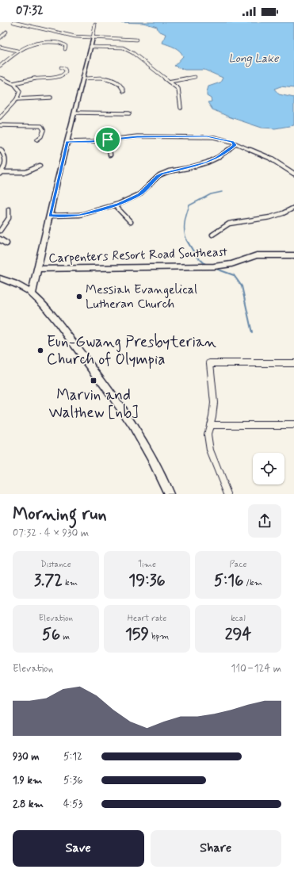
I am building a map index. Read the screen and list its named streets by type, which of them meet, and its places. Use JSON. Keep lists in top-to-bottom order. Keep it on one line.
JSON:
{"streets":{"street":["Carpenters Resort Road Southeast"]},"water":["Long Lake"],"places":{"other":["Messiah Evangelical Lutheran Church","Eun-Gwang Presbyterian Church of Olympia"],"transit":["Marvin and Walthew [nb]"]},"page":{"status":"07:32","heading":["Morning run","07:32 · 4 × 930 m"],"stats":[["Distance","3.72 km"],["Time","19:36"],["Pace","5:16 /km"],["Elevation","56 m"],["Heart rate","159 bpm"],["kcal","294"]],"chart":["Elevation","110–124 m"],"list":[{"name":"930 m","note":"5:12"},{"name":"1.9 km","note":"5:36"},{"name":"2.8 km","note":"4:53"}],"buttons":["Save","Share"]}}
